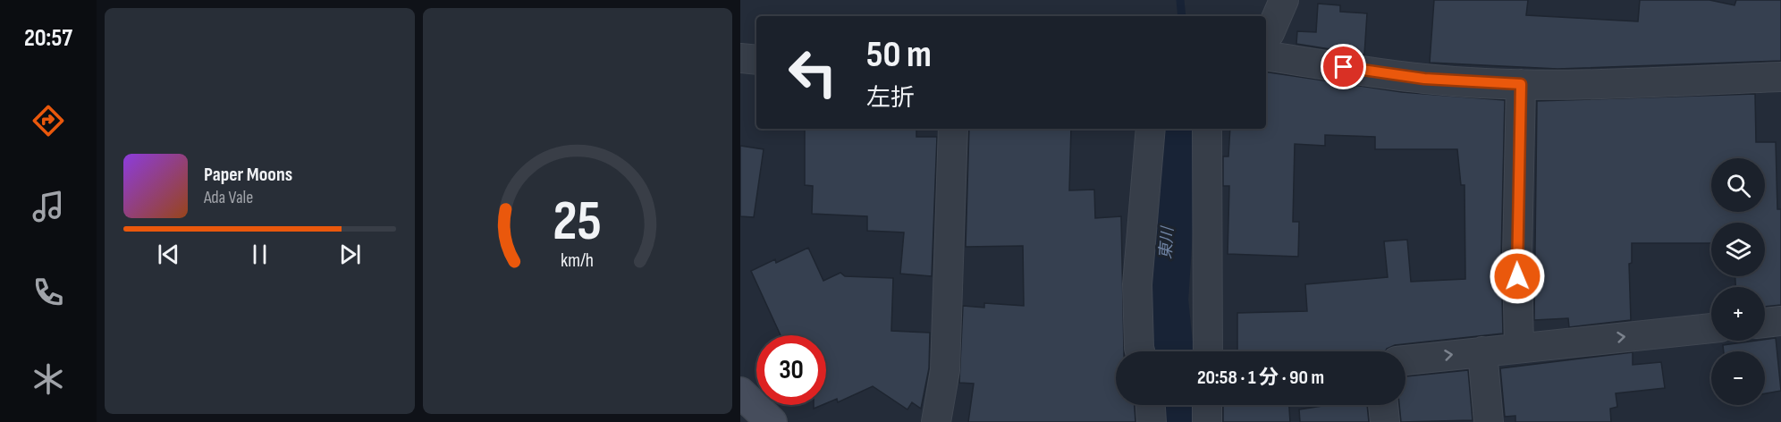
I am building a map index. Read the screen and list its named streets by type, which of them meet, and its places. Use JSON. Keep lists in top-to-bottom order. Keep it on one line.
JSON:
{"water":["東川"],"page":{"tabs":"20:57","turn":["50 m","左折"],"song":["Paper Moons","Ada Vale"],"map_buttons":["+","−"],"limit":"30","trip":"20:58 · 1 分 · 90 m","gauge":["25","km/h"]}}
